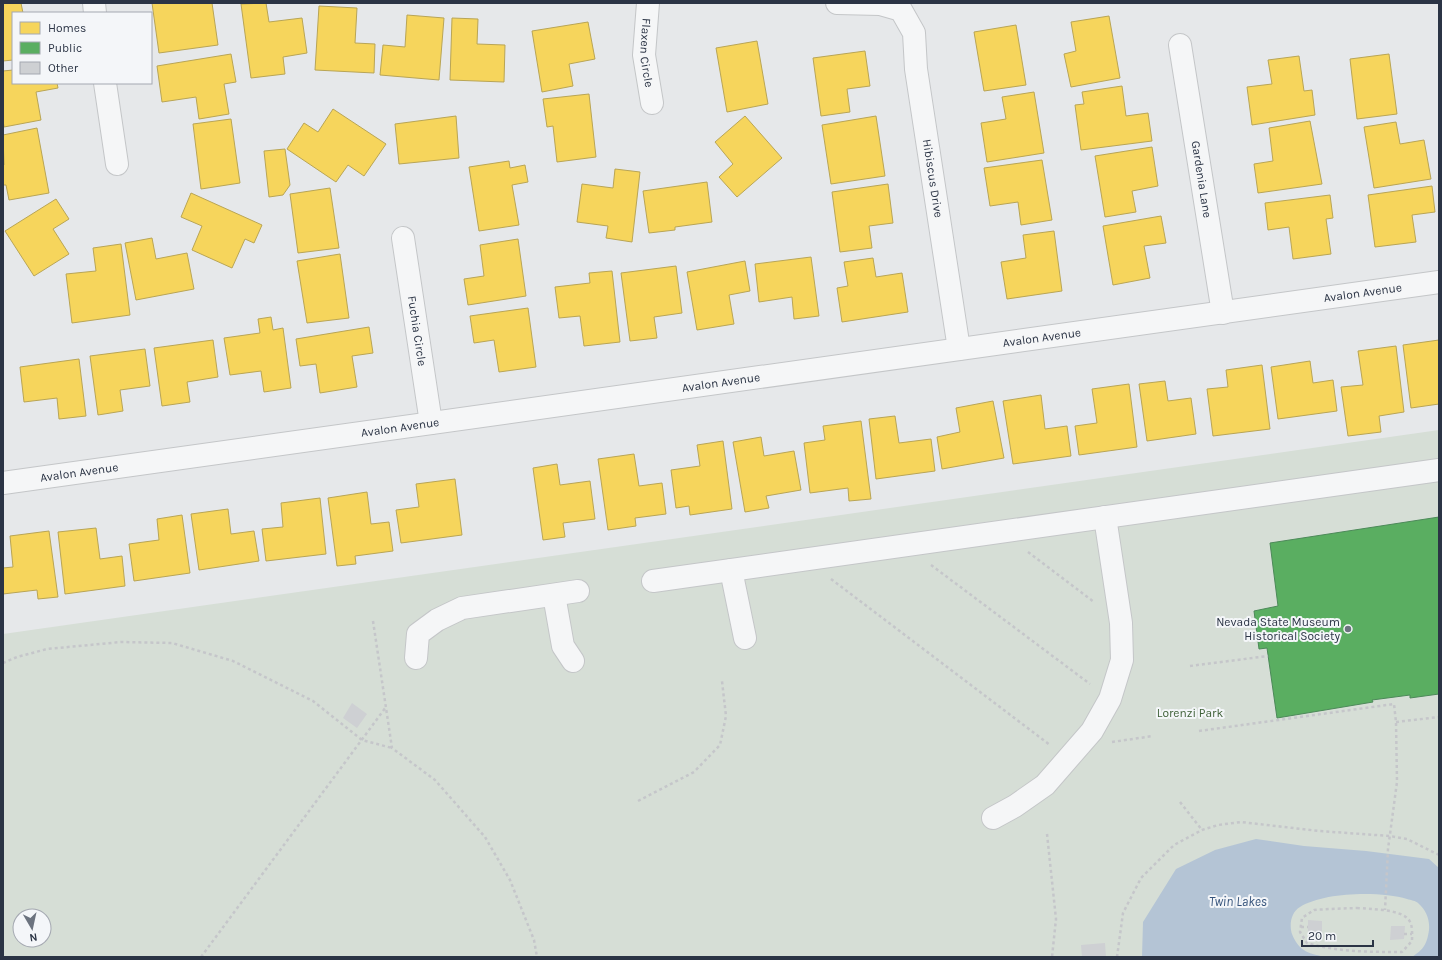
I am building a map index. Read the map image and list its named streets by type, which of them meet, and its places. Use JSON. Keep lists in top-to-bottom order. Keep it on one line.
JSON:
{"streets":{"street":["Flaxen Circle","Hibiscus Drive","Gardenia Lane","Avalon Avenue","Fuchia Circle"]},"crossings":[["Hibiscus Drive","Avalon Avenue"],["Gardenia Lane","Avalon Avenue"],["Avalon Avenue","Fuchia Circle"]],"water":["Twin Lakes"],"parks":["Lorenzi Park"],"places":["Nevada State Museum Historical Society"],"legend":["Homes","Public","Other"],"scale_bar":"20 m","north":"bottom"}
